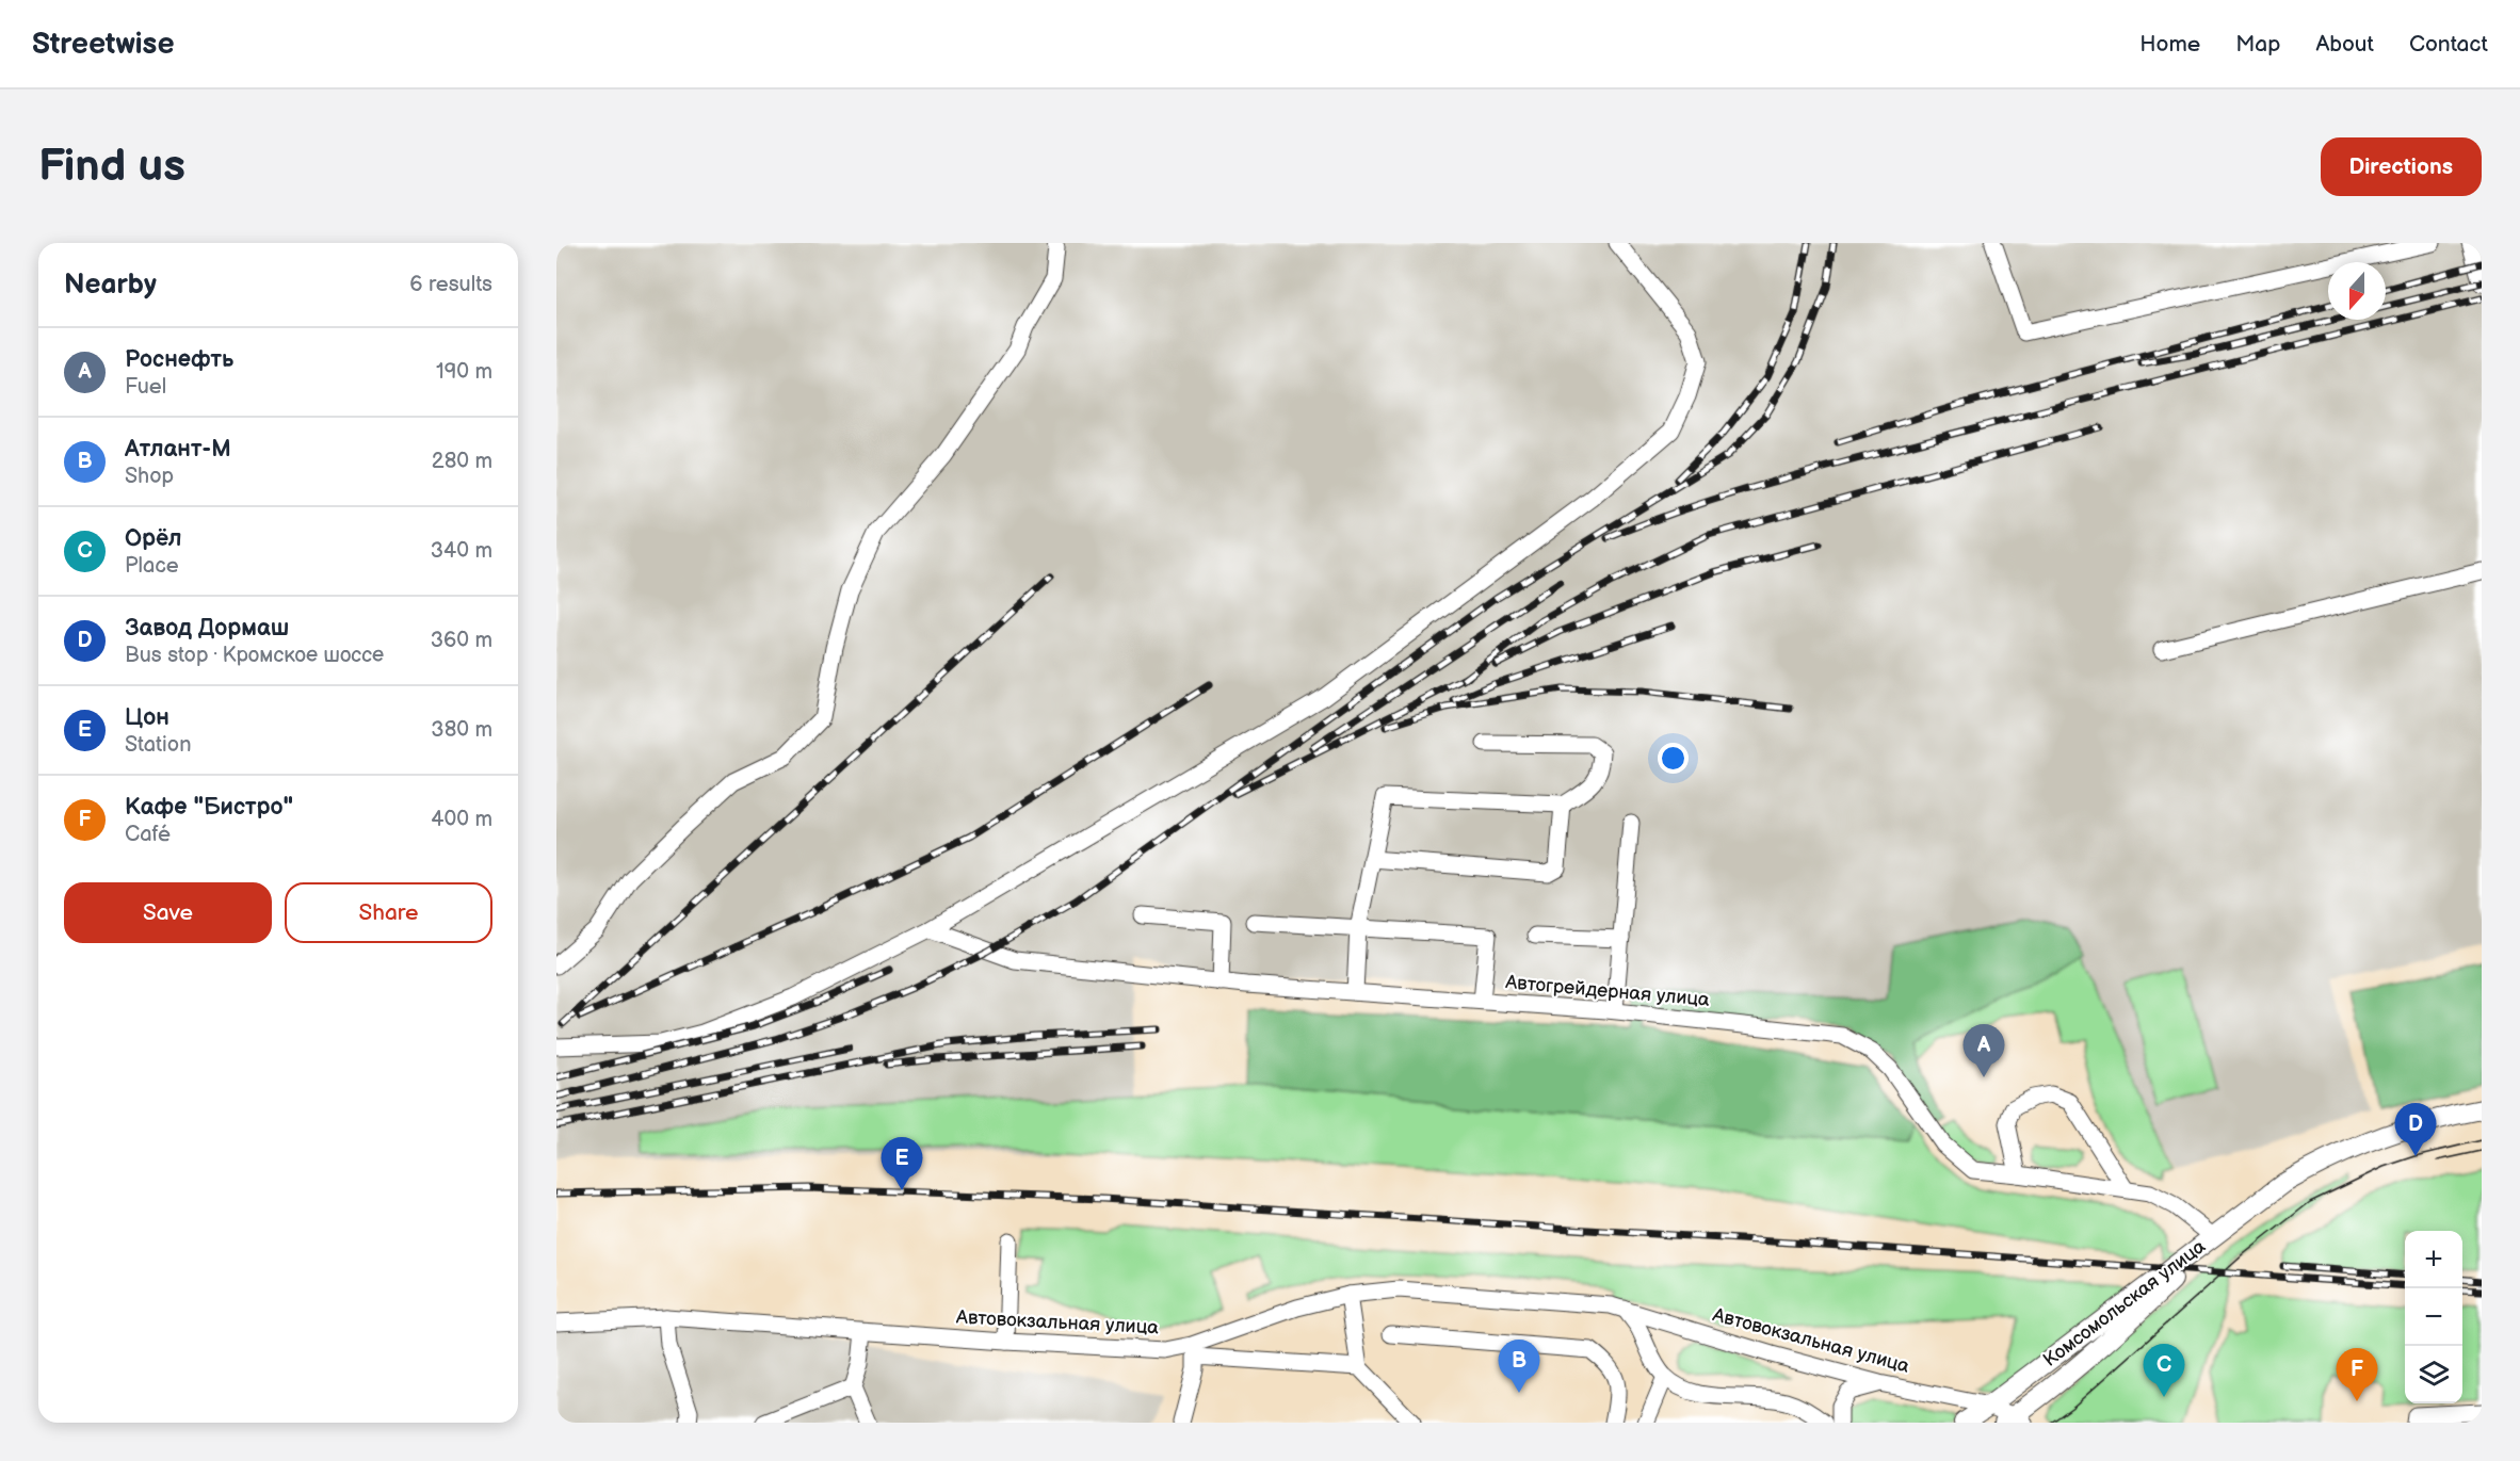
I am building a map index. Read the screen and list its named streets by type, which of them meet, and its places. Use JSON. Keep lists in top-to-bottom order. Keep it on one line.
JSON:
{"streets":{"main road":["Комсомольская улица"],"street":["Автогрейдерная улица","Автовокзальная улица"]},"crossings":[["Автогрейдерная улица","Комсомольская улица"],["Комсомольская улица","Автовокзальная улица"]],"north":"bottom","page":{"header":"Streetwise","nav":["Home","Map","About","Contact"],"buttons":["Directions",["Save","Share"]],"title":"Find us","heading":["Nearby","6 results"],"list":[{"mark":"A","name":"Роснефть","note":"Fuel","value":"190 m"},{"mark":"B","name":"Атлант-М","note":"Shop","value":"280 m"},{"mark":"C","name":"Орёл","note":"Place","value":"340 m"},{"mark":"D","name":"Завод Дормаш","note":"Bus stop · Кромское шоссе","value":"360 m"},{"mark":"E","name":"Цон","note":"Station","value":"380 m"},{"mark":"F","name":"Кафе \"Бистро\"","note":"Café","value":"400 m"}],"pins":["A","D","E","B","C","F"],"map_buttons":["+","−"]}}
